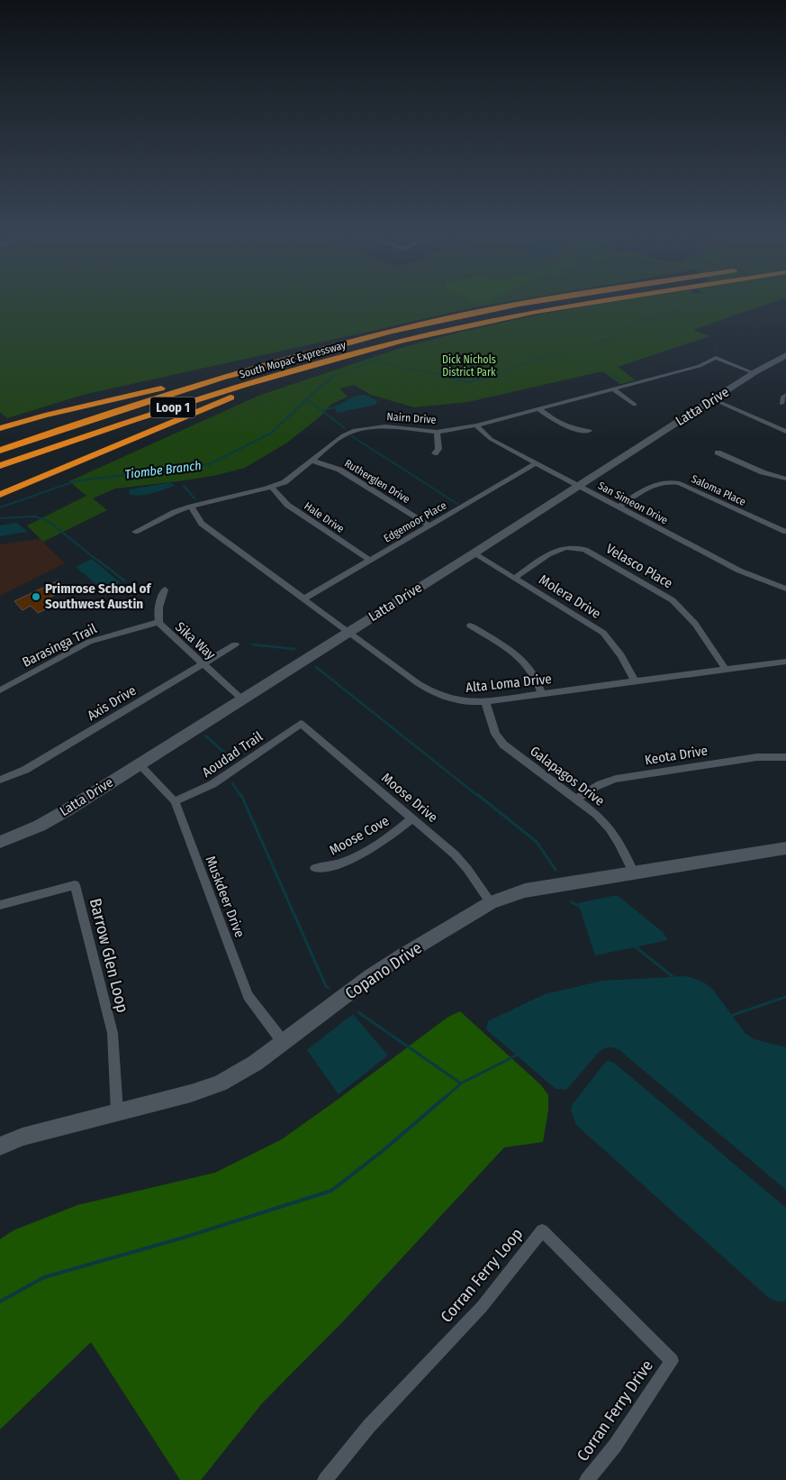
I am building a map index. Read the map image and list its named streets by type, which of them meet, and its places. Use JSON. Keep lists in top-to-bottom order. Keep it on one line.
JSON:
{"streets":{"highway":["South Mopac Expressway","Loop 1"],"street":["Latta Drive","Nairn Drive","Rutherglen Drive","Saloma Place","San Simeon Drive","Hale Drive","Edgemoor Place","Velasco Place","Molera Drive","Sika Way","Barasinga Trail","Alta Loma Drive","Axis Drive","Aoudad Trail","Keota Drive","Galapagos Drive","Moose Drive","Moose Cove","Muskdeer Drive","Barrow Glen Loop","Copano Drive","Corran Ferry Loop","Corran Ferry Drive"]},"crossings":[["Latta Drive","Nairn Drive"],["Latta Drive","San Simeon Drive"],["Latta Drive","Molera Drive"],["Latta Drive","Sika Way"],["Latta Drive","Alta Loma Drive"],["Latta Drive","Muskdeer Drive"],["Nairn Drive","Rutherglen Drive"],["Nairn Drive","San Simeon Drive"],["Nairn Drive","Hale Drive"],["Nairn Drive","Alta Loma Drive"],["Rutherglen Drive","Edgemoor Place"],["Saloma Place","San Simeon Drive"],["San Simeon Drive","Edgemoor Place"],["Hale Drive","Edgemoor Place"],["Edgemoor Place","Alta Loma Drive"],["Velasco Place","Molera Drive"],["Velasco Place","Alta Loma Drive"],["Molera Drive","Alta Loma Drive"],["Sika Way","Barasinga Trail"],["Sika Way","Axis Drive"],["Alta Loma Drive","Galapagos Drive"],["Aoudad Trail","Moose Drive"],["Aoudad Trail","Muskdeer Drive"],["Keota Drive","Galapagos Drive"],["Galapagos Drive","Copano Drive"],["Moose Drive","Moose Cove"],["Moose Drive","Copano Drive"],["Muskdeer Drive","Copano Drive"],["Barrow Glen Loop","Copano Drive"],["Corran Ferry Loop","Corran Ferry Drive"]],"water":["Tiombe Branch"],"parks":["Dick Nichols District Park"],"places":["Primrose School of Southwest Austin"]}
